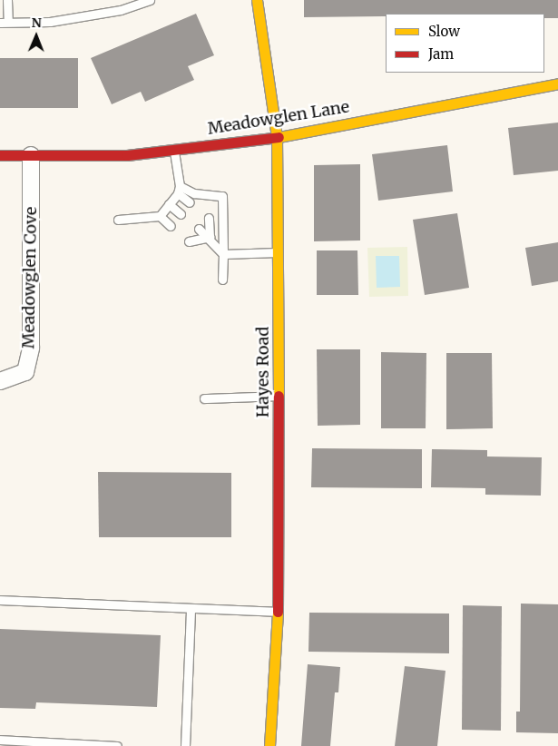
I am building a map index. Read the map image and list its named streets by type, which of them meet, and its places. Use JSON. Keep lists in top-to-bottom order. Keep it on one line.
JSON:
{"streets":{"street":["Meadowglen Lane","Meadowglen Cove","Hayes Road"]},"crossings":[["Meadowglen Lane","Meadowglen Cove"],["Meadowglen Lane","Hayes Road"]],"legend":["Slow","Jam"],"north":"top"}
